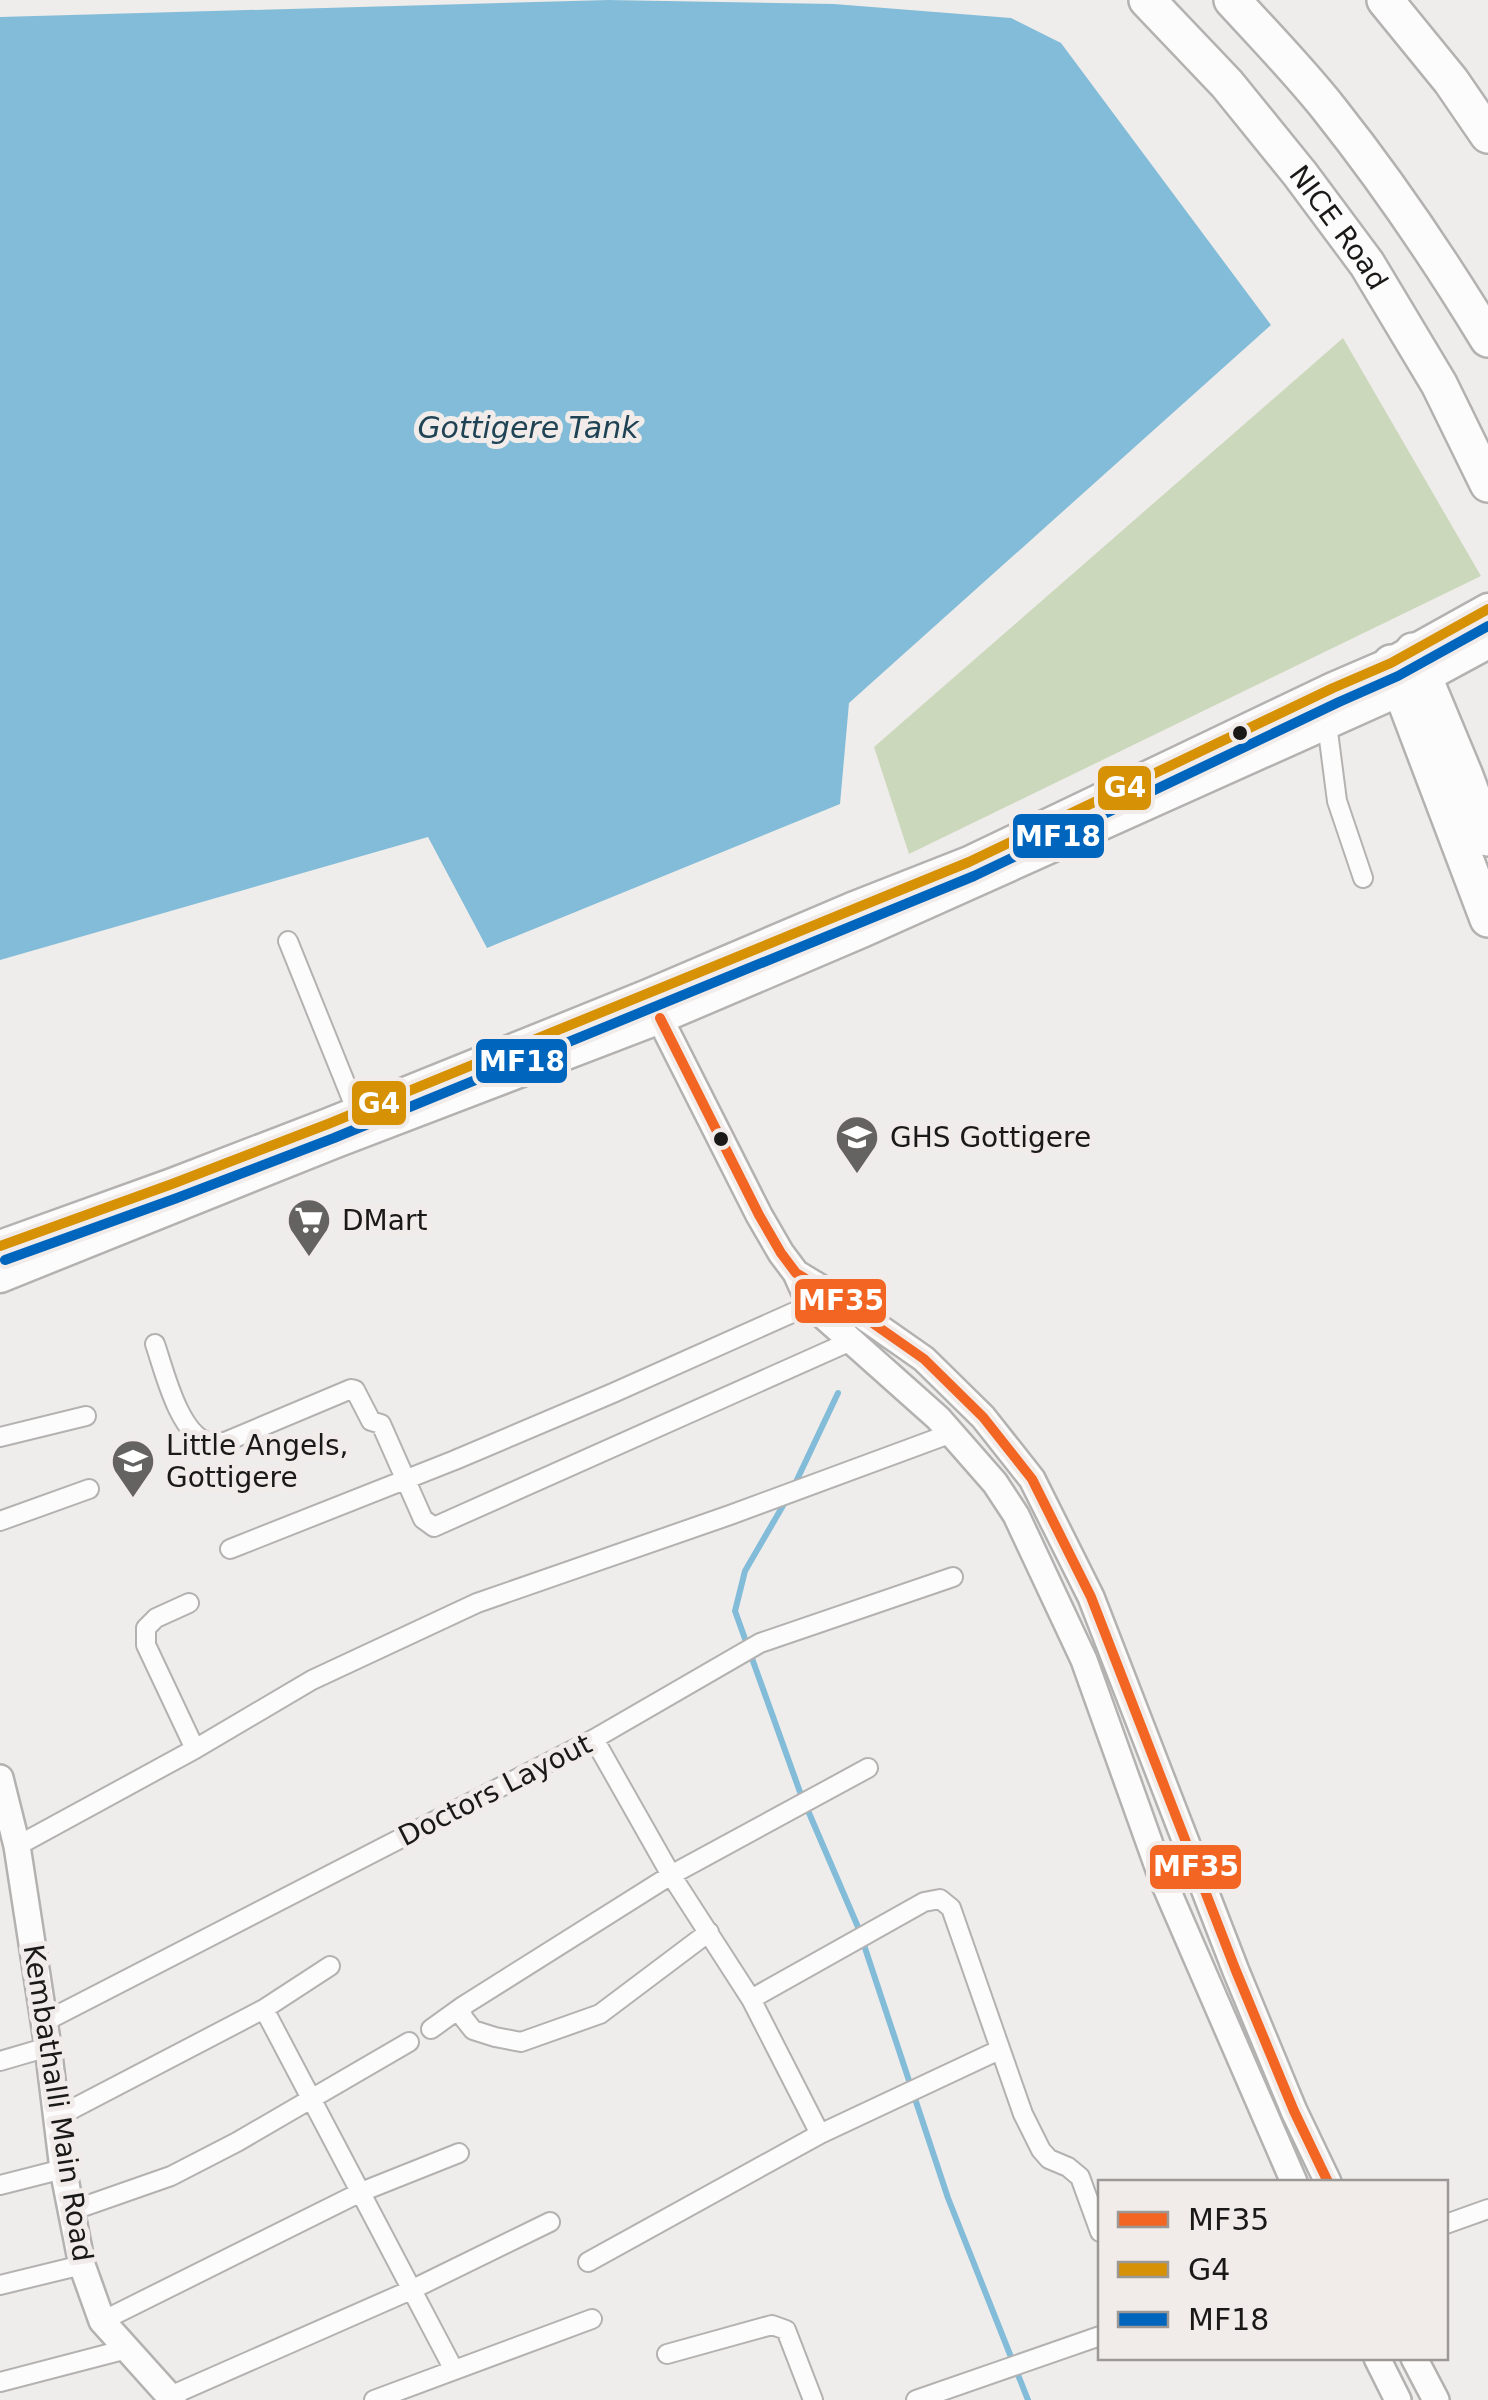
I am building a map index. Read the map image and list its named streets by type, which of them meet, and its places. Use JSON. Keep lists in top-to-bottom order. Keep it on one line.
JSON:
{"streets":{"highway":["NICE Road"],"main road":["Kembathalli Main Road"],"street":["Doctors Layout"]},"crossings":[["Doctors Layout","Kembathalli Main Road"]],"water":["Gottigere Tank"],"places":{"school or university":["GHS Gottigere","Little Angels, Gottigere"],"supermarket":["DMart"]},"lines":["transit line G4","transit line MF18","transit line MF35"],"legend":["MF35","G4","MF18"]}
